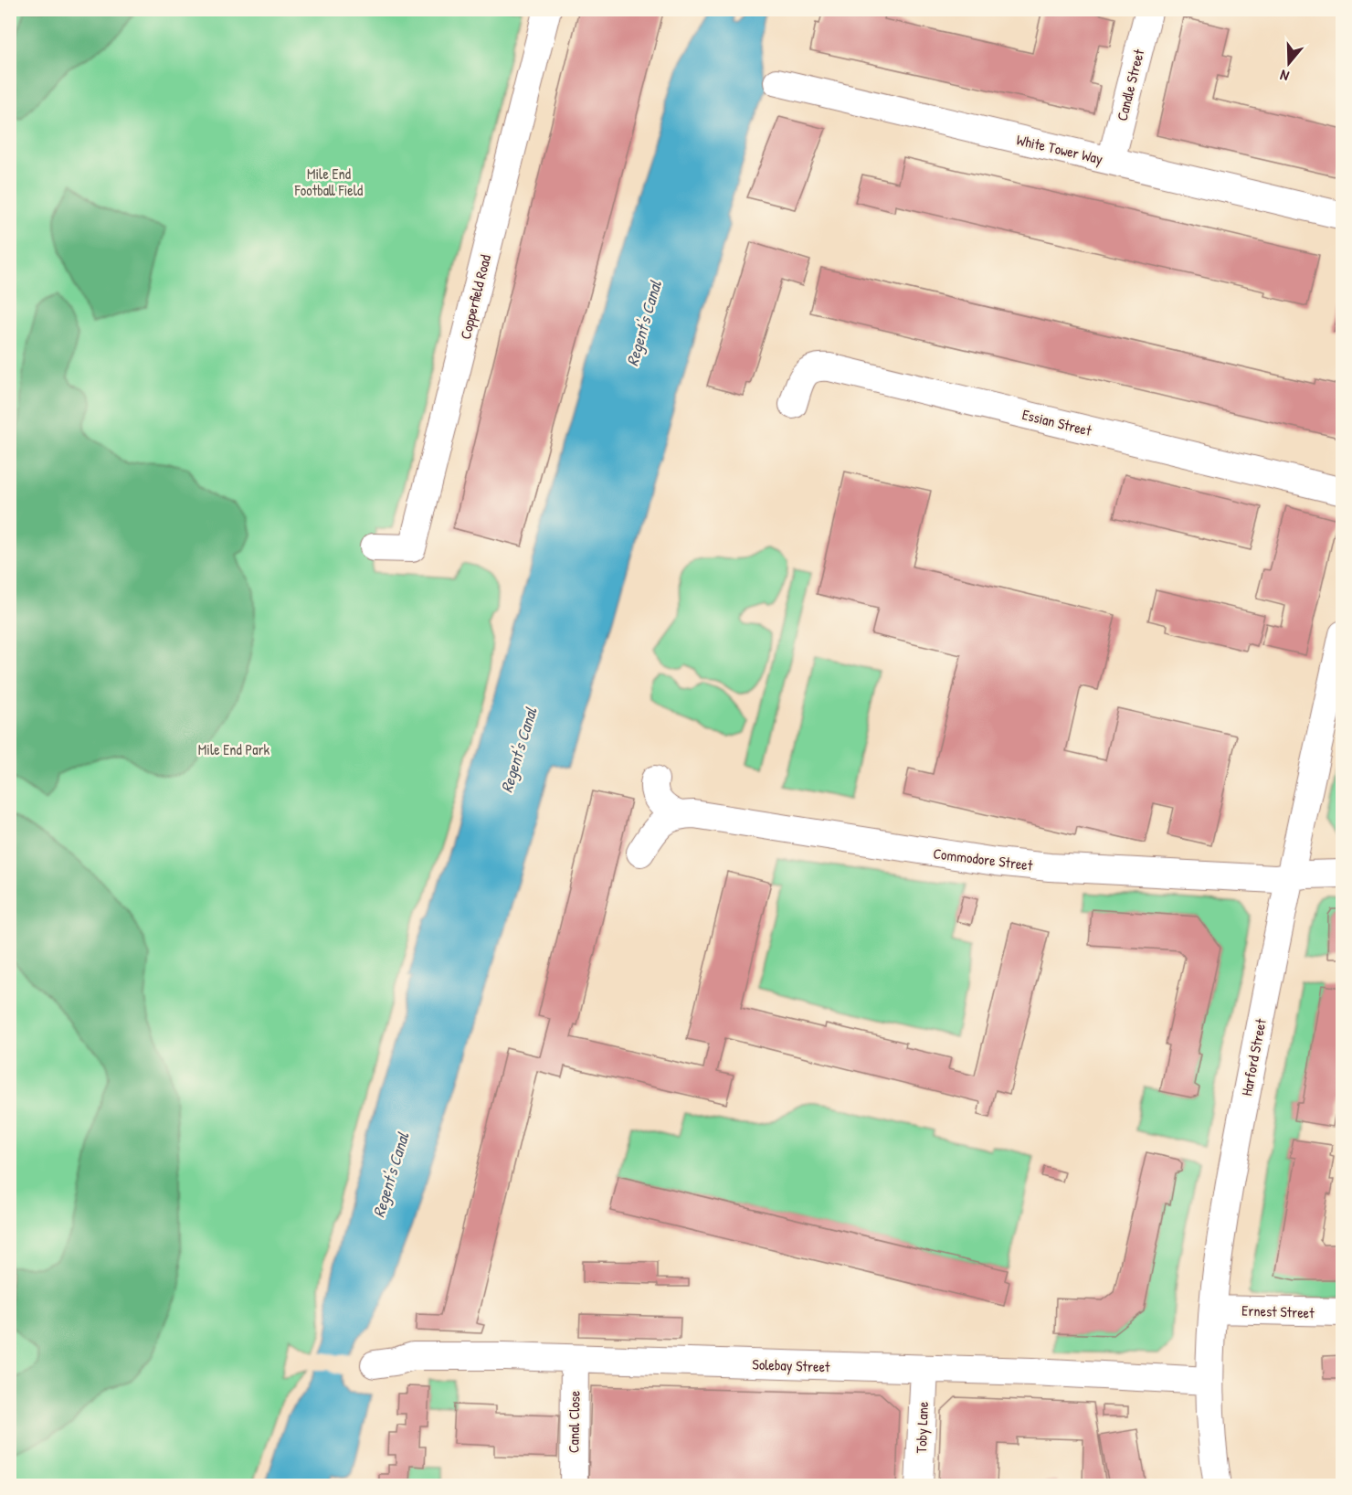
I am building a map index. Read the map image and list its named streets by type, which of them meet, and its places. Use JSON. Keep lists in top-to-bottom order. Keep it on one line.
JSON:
{"streets":{"street":["Candle Street","White Tower Way","Copperfield Road","Essian Street","Commodore Street","Harford Street","Ernest Street","Solebay Street","Canal Close","Toby Lane"]},"crossings":[["Candle Street","White Tower Way"],["Commodore Street","Harford Street"],["Harford Street","Ernest Street"],["Harford Street","Solebay Street"],["Solebay Street","Canal Close"],["Solebay Street","Toby Lane"]],"water":["Regent's Canal"],"parks":["Mile End Football Field","Mile End Park"],"north":"bottom"}
